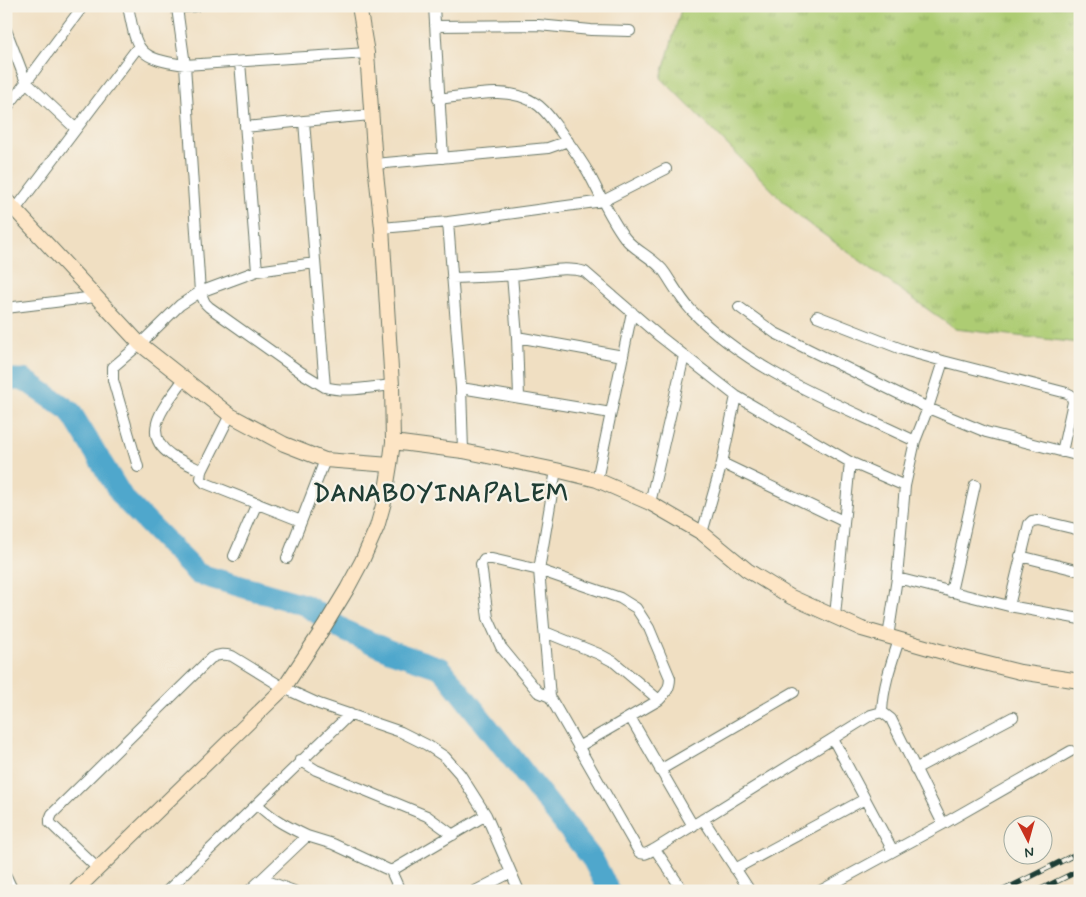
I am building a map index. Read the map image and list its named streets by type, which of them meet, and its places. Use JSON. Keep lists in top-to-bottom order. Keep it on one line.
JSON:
{"districts":["DANABOYINAPALEM"],"north":"bottom"}
